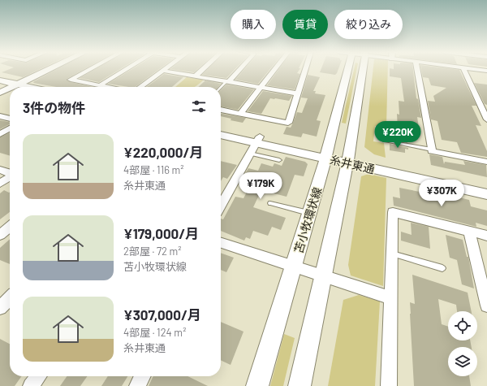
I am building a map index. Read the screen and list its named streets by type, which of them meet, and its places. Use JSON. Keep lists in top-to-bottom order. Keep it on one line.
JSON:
{"streets":{"main road":["糸井東通","苫小牧環状線"]},"crossings":[["糸井東通","苫小牧環状線"]],"page":{"chip":["購入","賃貸","絞り込み"],"heading":"3件の物件","price":["¥220K","¥179K","¥307K"],"list":[{"name":"¥220,000/月","note":"4部屋 · 116 m² · 糸井東通"},{"name":"¥179,000/月","note":"2部屋 · 72 m² · 苫小牧環状線"},{"name":"¥307,000/月","note":"4部屋 · 124 m² · 糸井東通"}]}}
